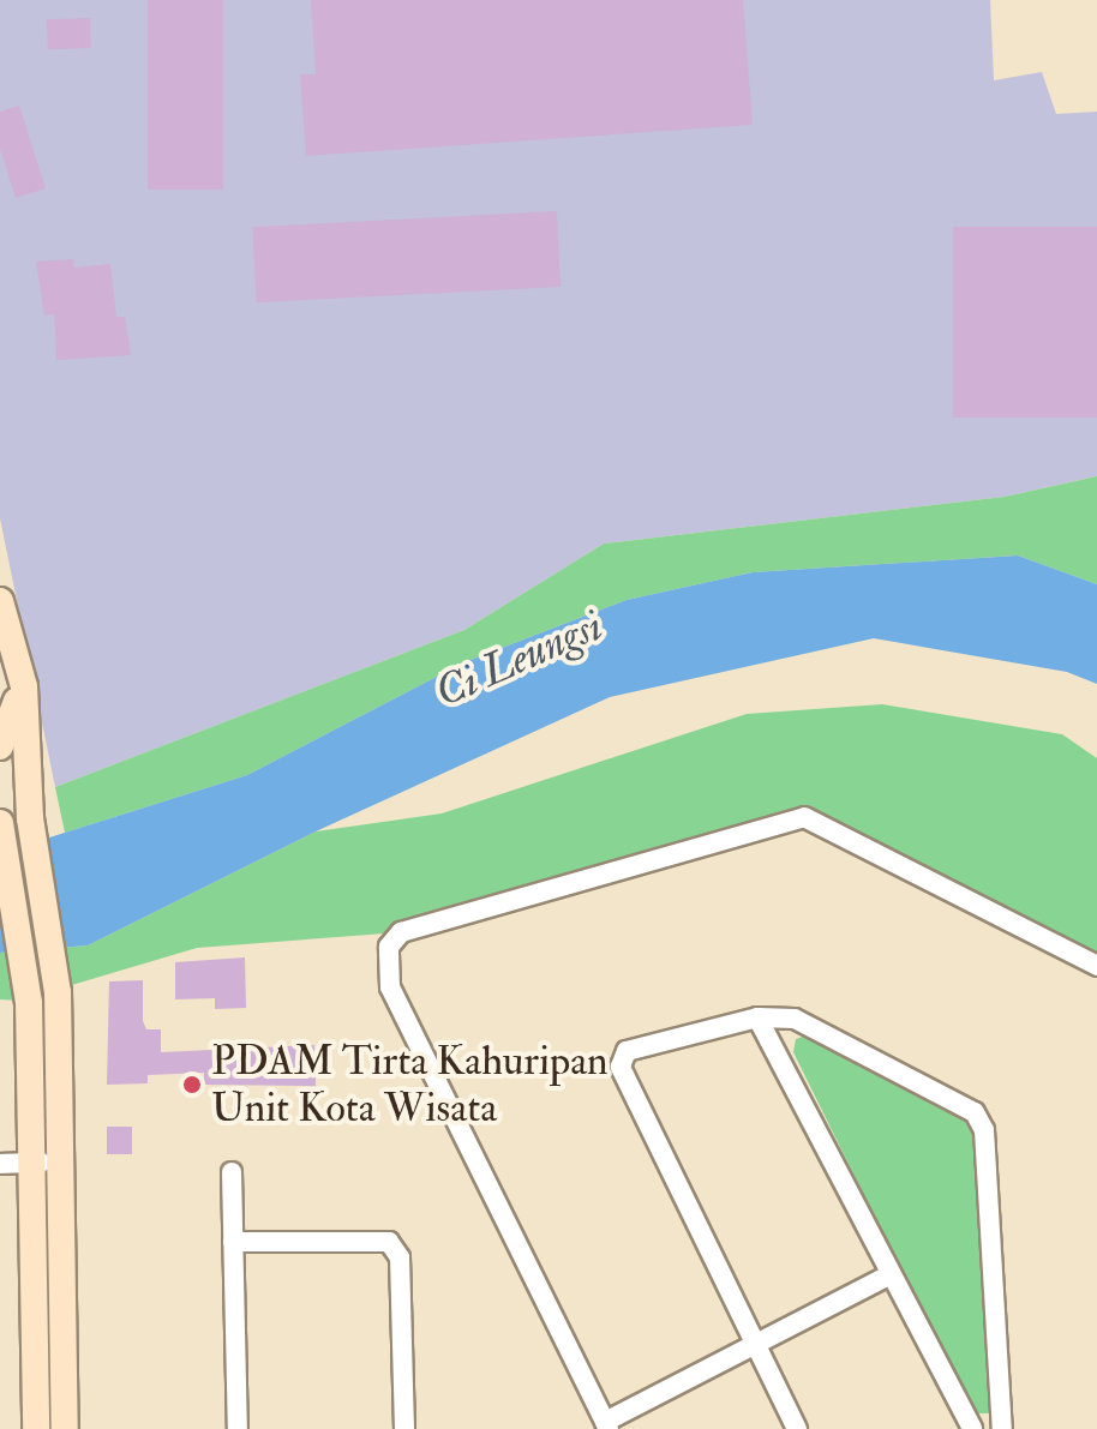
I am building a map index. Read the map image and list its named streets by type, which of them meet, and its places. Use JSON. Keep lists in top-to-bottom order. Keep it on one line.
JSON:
{"water":["Ci Leungsi"],"places":["PDAM Tirta Kahuripan Unit Kota Wisata"]}
